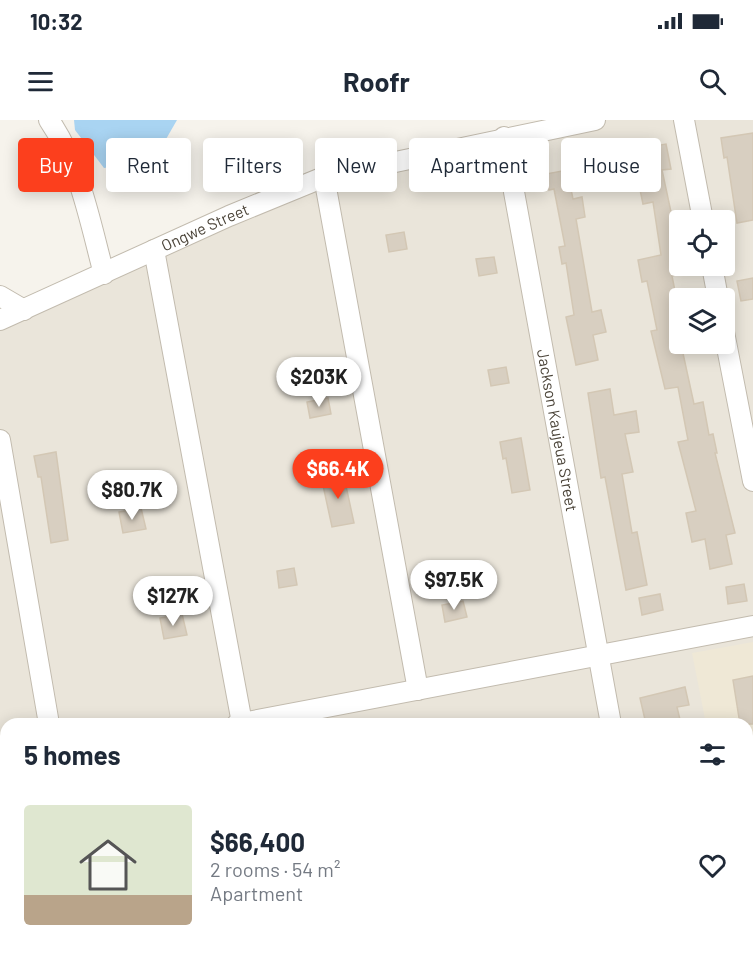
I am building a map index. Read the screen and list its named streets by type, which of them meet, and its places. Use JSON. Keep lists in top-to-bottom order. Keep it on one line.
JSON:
{"streets":{"street":["Ongwe Street","Jackson Kaujeua Street"]},"crossings":[["Ongwe Street","Jackson Kaujeua Street"]],"page":{"status":"10:32","header":"Roofr","chip":["Buy","Rent","Filters","New","Apartment","House"],"price":["$203K","$66.4K","$80.7K","$97.5K","$127K"],"heading":"5 homes","list":[{"name":"$66,400","note":"2 rooms · 54 m² · Apartment"}]}}
